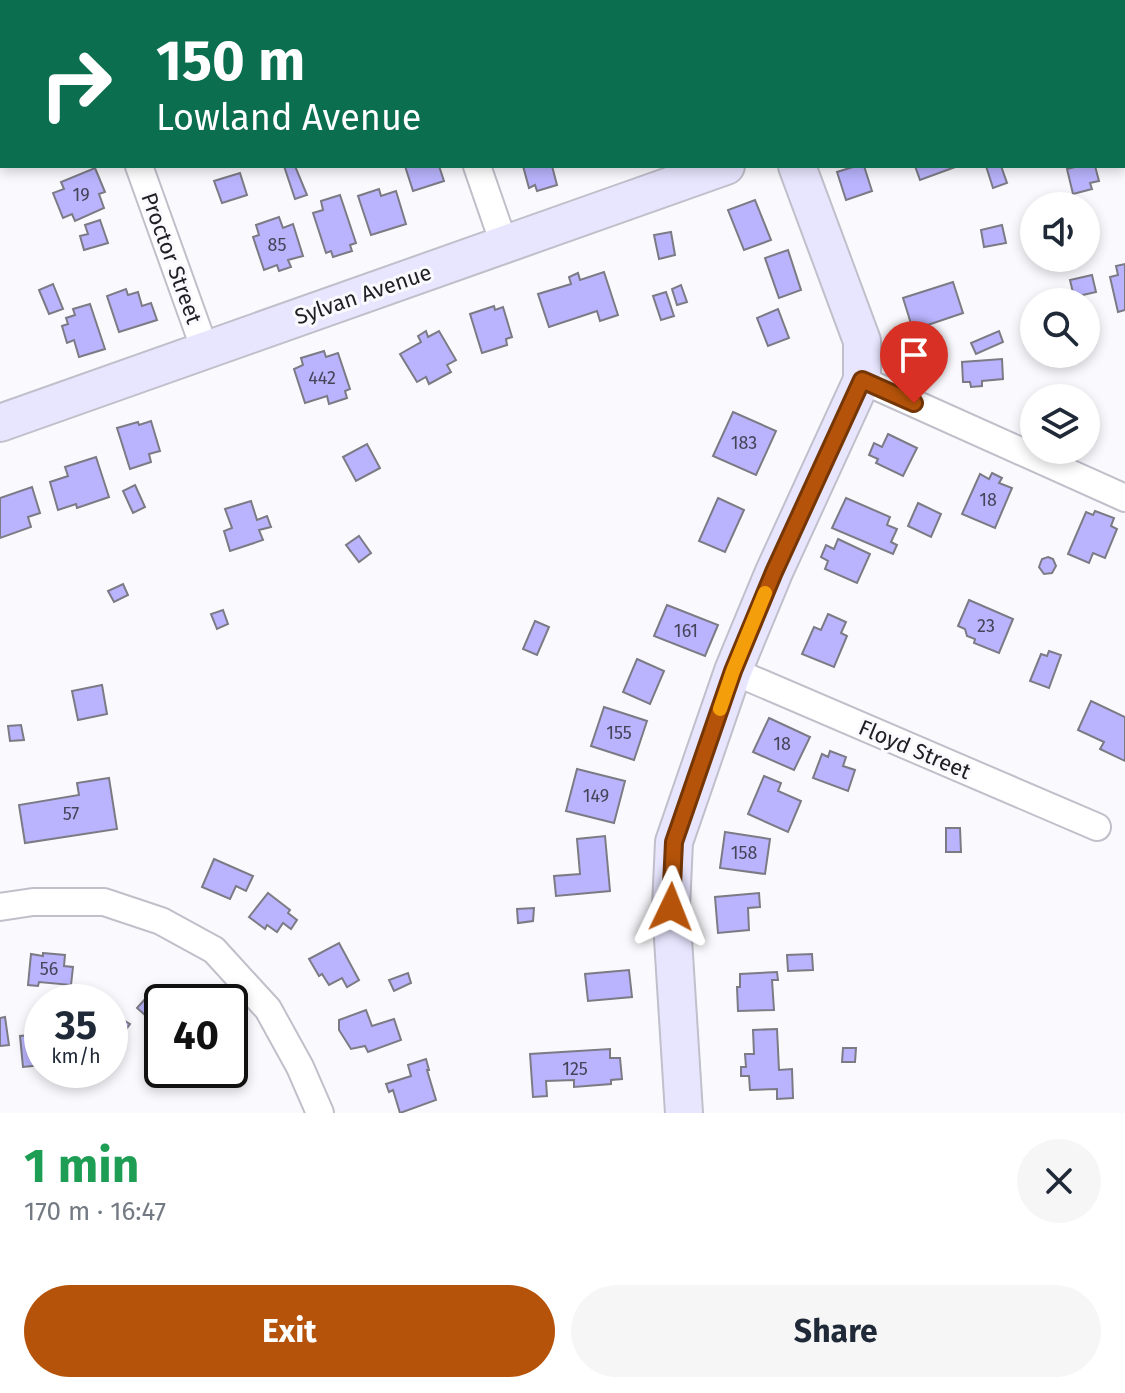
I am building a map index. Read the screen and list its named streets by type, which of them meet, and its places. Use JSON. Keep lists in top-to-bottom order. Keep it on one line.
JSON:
{"streets":{"street":["Proctor Street","Sylvan Avenue","Floyd Street"]},"crossings":[["Proctor Street","Sylvan Avenue"]],"house_numbers":["19","85","442","183","18","23","161","155","18","149","57","158","56","125"],"page":{"turn":["150 m","Lowland Avenue"],"speed":"35 km/h","limit":"40","heading":["1 min","170 m · 16:47"],"buttons":["Exit","Share"]}}
